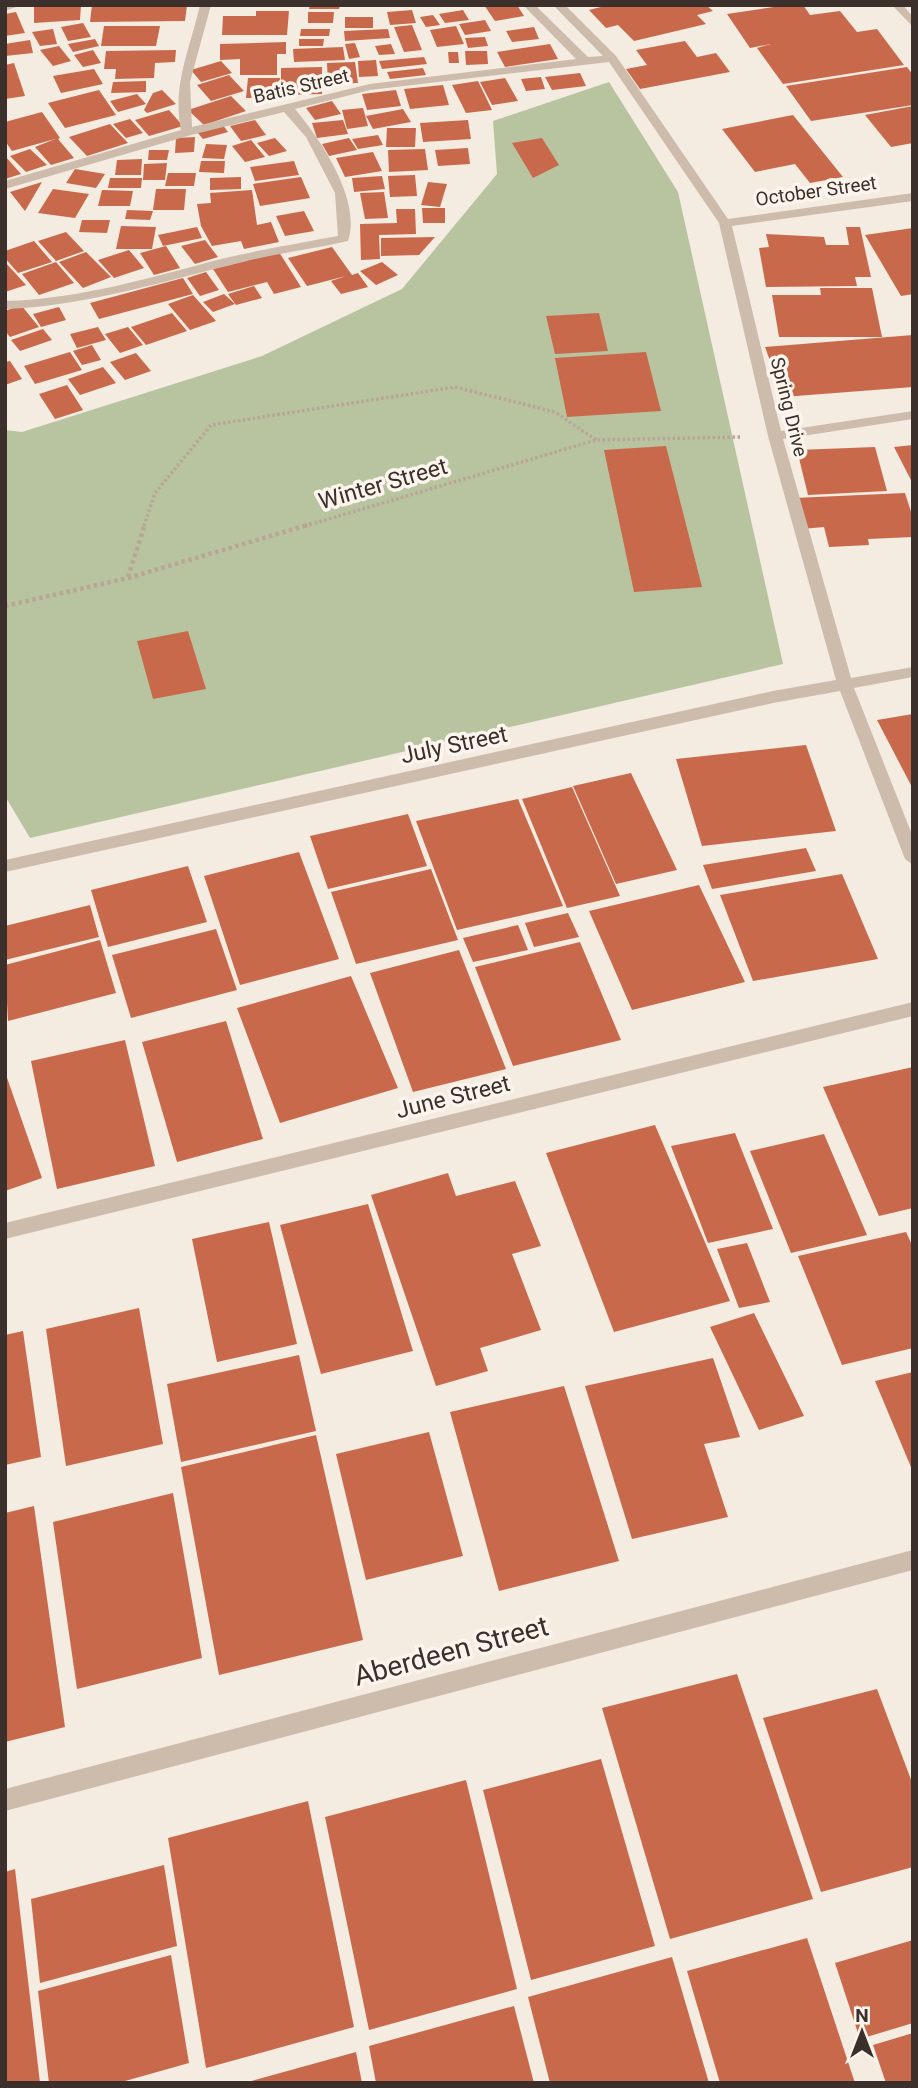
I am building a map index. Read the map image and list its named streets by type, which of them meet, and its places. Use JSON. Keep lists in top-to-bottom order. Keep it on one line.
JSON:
{"streets":{"street":["Batis Street","October Street","Spring Drive","July Street","June Street","Aberdeen Street"],"path":["Winter Street"]},"crossings":[["Batis Street","Spring Drive"],["October Street","Spring Drive"],["Spring Drive","Winter Street"],["Spring Drive","July Street"]],"north":"top"}
